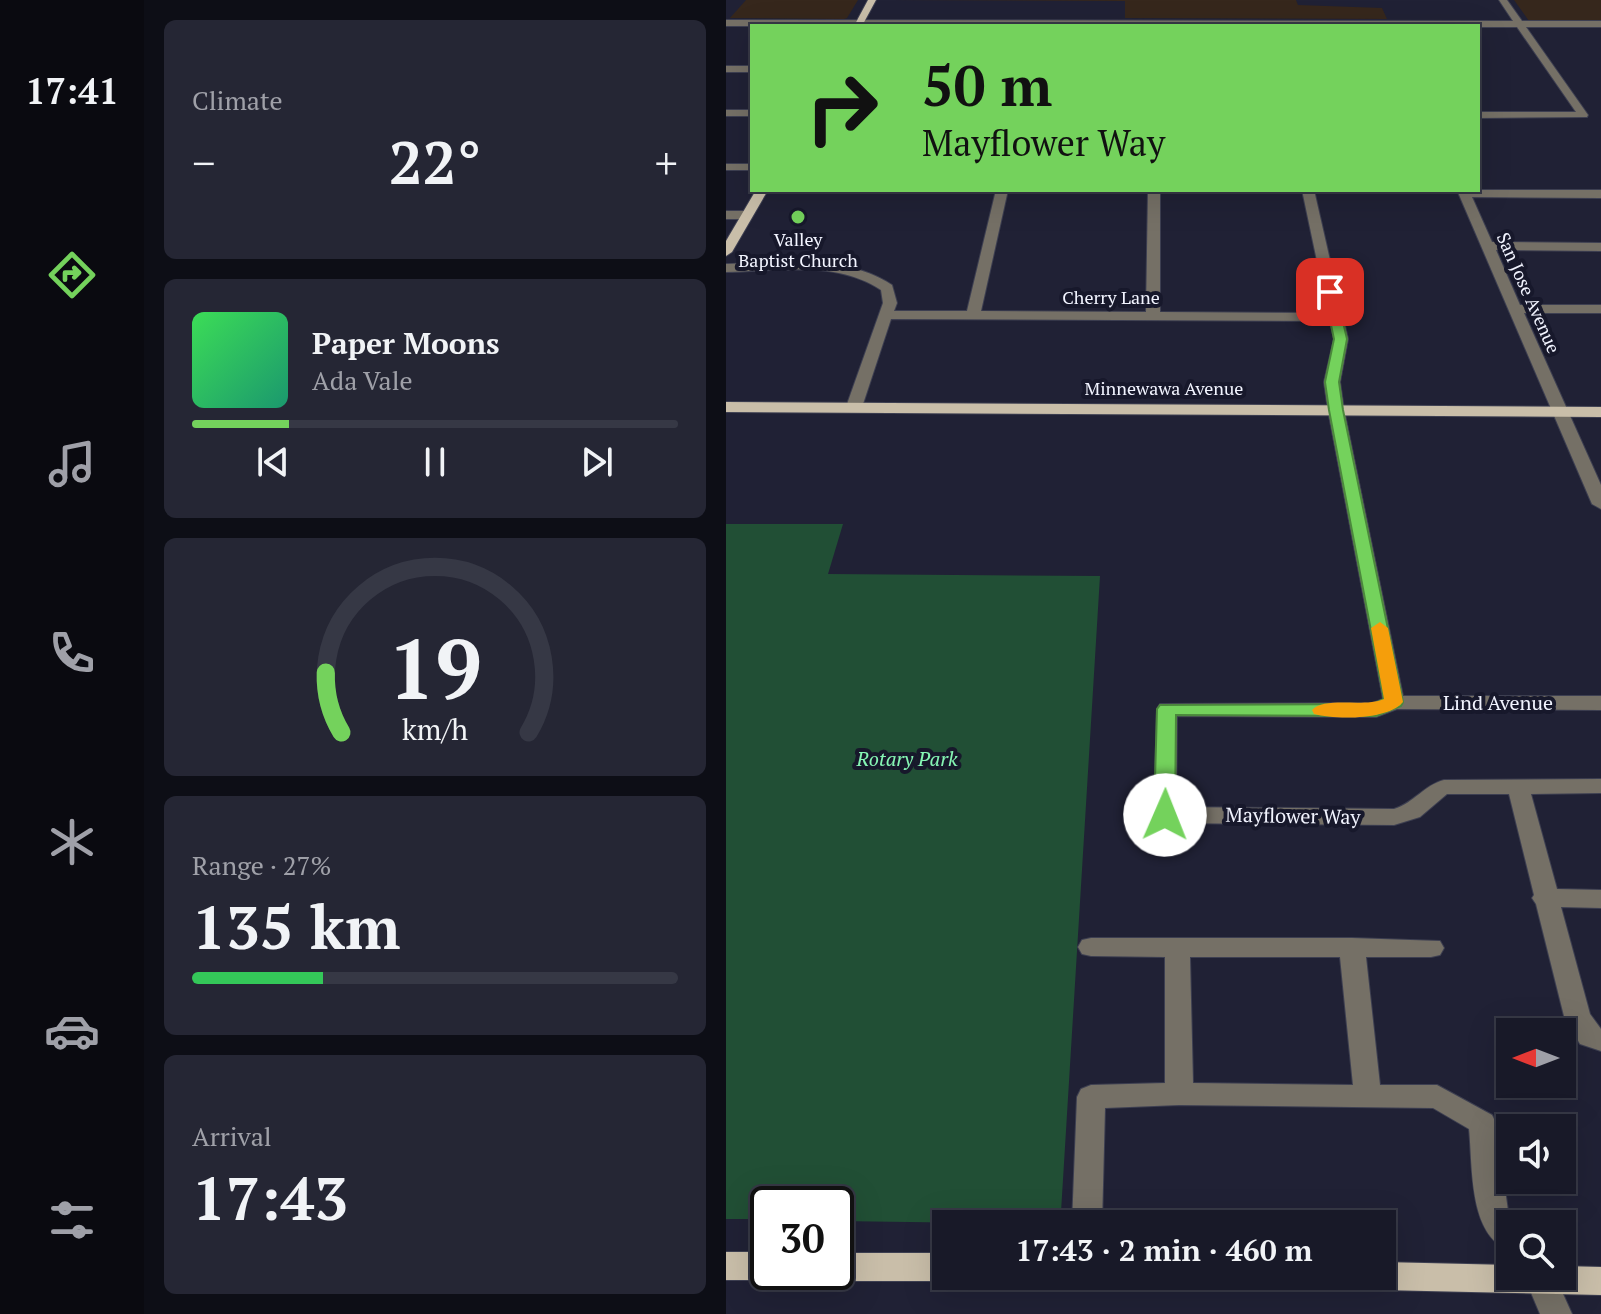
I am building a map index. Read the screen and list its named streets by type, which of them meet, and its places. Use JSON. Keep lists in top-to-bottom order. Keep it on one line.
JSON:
{"streets":{"main road":["Minnewawa Avenue"],"street":["San Jose Avenue","Cherry Lane","Lind Avenue","Mayflower Way"]},"crossings":[["San Jose Avenue","Minnewawa Avenue"],["Lind Avenue","Mayflower Way"]],"parks":["Rotary Park"],"places":["Valley Baptist Church"],"north":"left","page":{"tabs":"17:41","tile":["Climate",["Range · 27%","135 km"],["Arrival","17:43"]],"turn":["50 m","Mayflower Way"],"heat":["−","22°","+"],"song":["Paper Moons","Ada Vale"],"limit":"30","trip":"17:43 · 2 min · 460 m","gauge":["19","km/h"]}}
